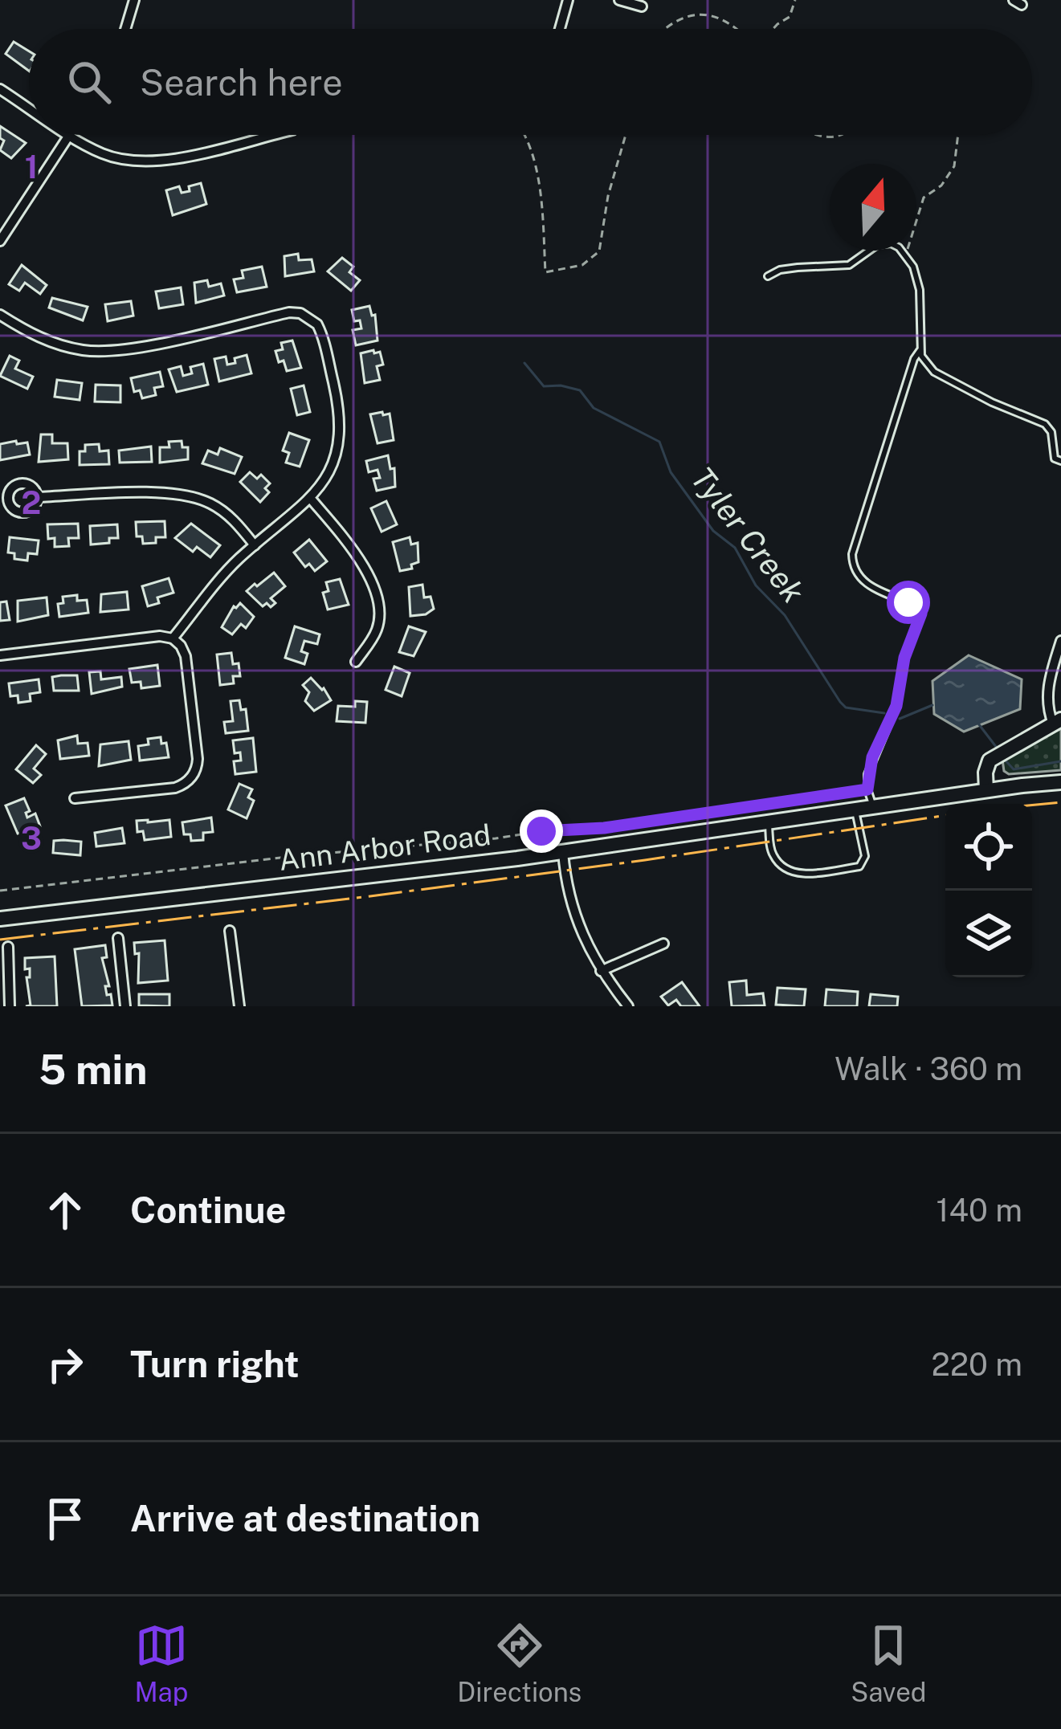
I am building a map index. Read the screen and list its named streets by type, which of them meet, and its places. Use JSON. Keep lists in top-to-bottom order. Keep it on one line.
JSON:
{"streets":{"main road":["Ann Arbor Road"]},"water":["Tyler Creek"],"north":"top","page":{"search":"Search here","heading":["5 min","Walk · 360 m"],"list":[["Continue","140 m"],["Turn right","220 m"],"Arrive at destination"],"nav":["Map","Directions","Saved"]},"grid":{"rows":["1","2","3"]}}
